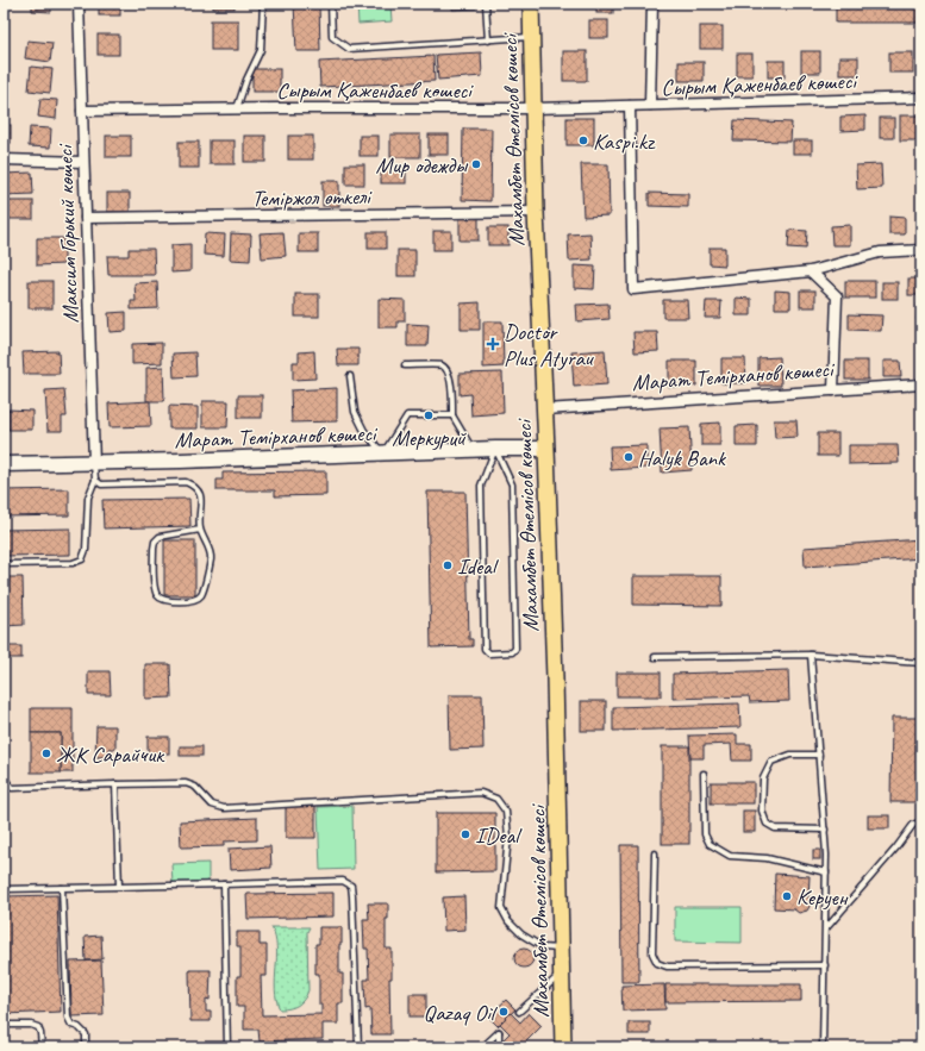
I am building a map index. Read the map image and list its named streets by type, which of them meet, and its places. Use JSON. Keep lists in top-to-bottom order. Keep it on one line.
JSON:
{"streets":{"main road":["Махамбет Өтемісов көшесі"],"street":["Сырым Қаженбаев көшесі","Теміржол өткелі","Максим Горький көшесі","Марат Темірханов көшесі"]},"crossings":[["Сырым Қаженбаев көшесі","Махамбет Өтемісов көшесі"],["Сырым Қаженбаев көшесі","Максим Горький көшесі"],["Махамбет Өтемісов көшесі","Теміржол өткелі"],["Махамбет Өтемісов көшесі","Марат Темірханов көшесі"],["Теміржол өткелі","Максим Горький көшесі"],["Максим Горький көшесі","Марат Темірханов көшесі"]],"places":{"other":["Kaspi.kz","Мир одежды","Меркурий","Halyk Bank","Ideal","ЖК Сарайчик","IDeal","Керуен","Qazaq Oil"],"health":["Doctor Plus Atyrau"]}}
